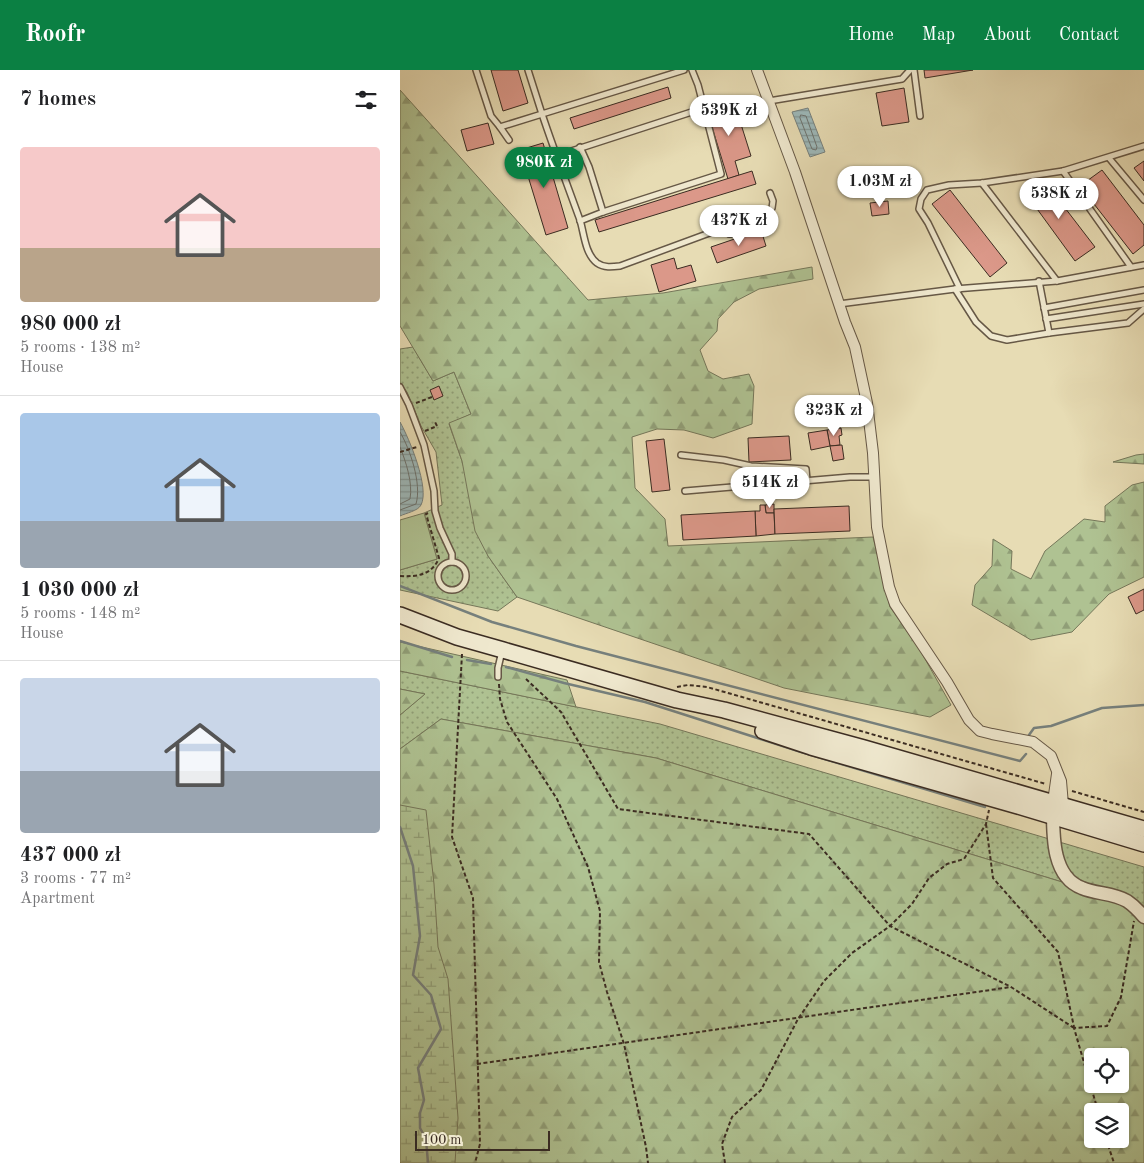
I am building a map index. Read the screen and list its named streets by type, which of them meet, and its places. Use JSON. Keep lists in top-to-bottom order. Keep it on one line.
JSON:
{"scale_bar":"100 m","page":{"header":"Roofr","nav":["Home","Map","About","Contact"],"heading":"7 homes","price":["539K zł","980K zł","1.03M zł","538K zł","437K zł","323K zł","514K zł"],"list":[{"name":"980 000 zł","note":"5 rooms · 138 m² · House"},{"name":"1 030 000 zł","note":"5 rooms · 148 m² · House"},{"name":"437 000 zł","note":"3 rooms · 77 m² · Apartment"}],"scale":"100 m"}}
